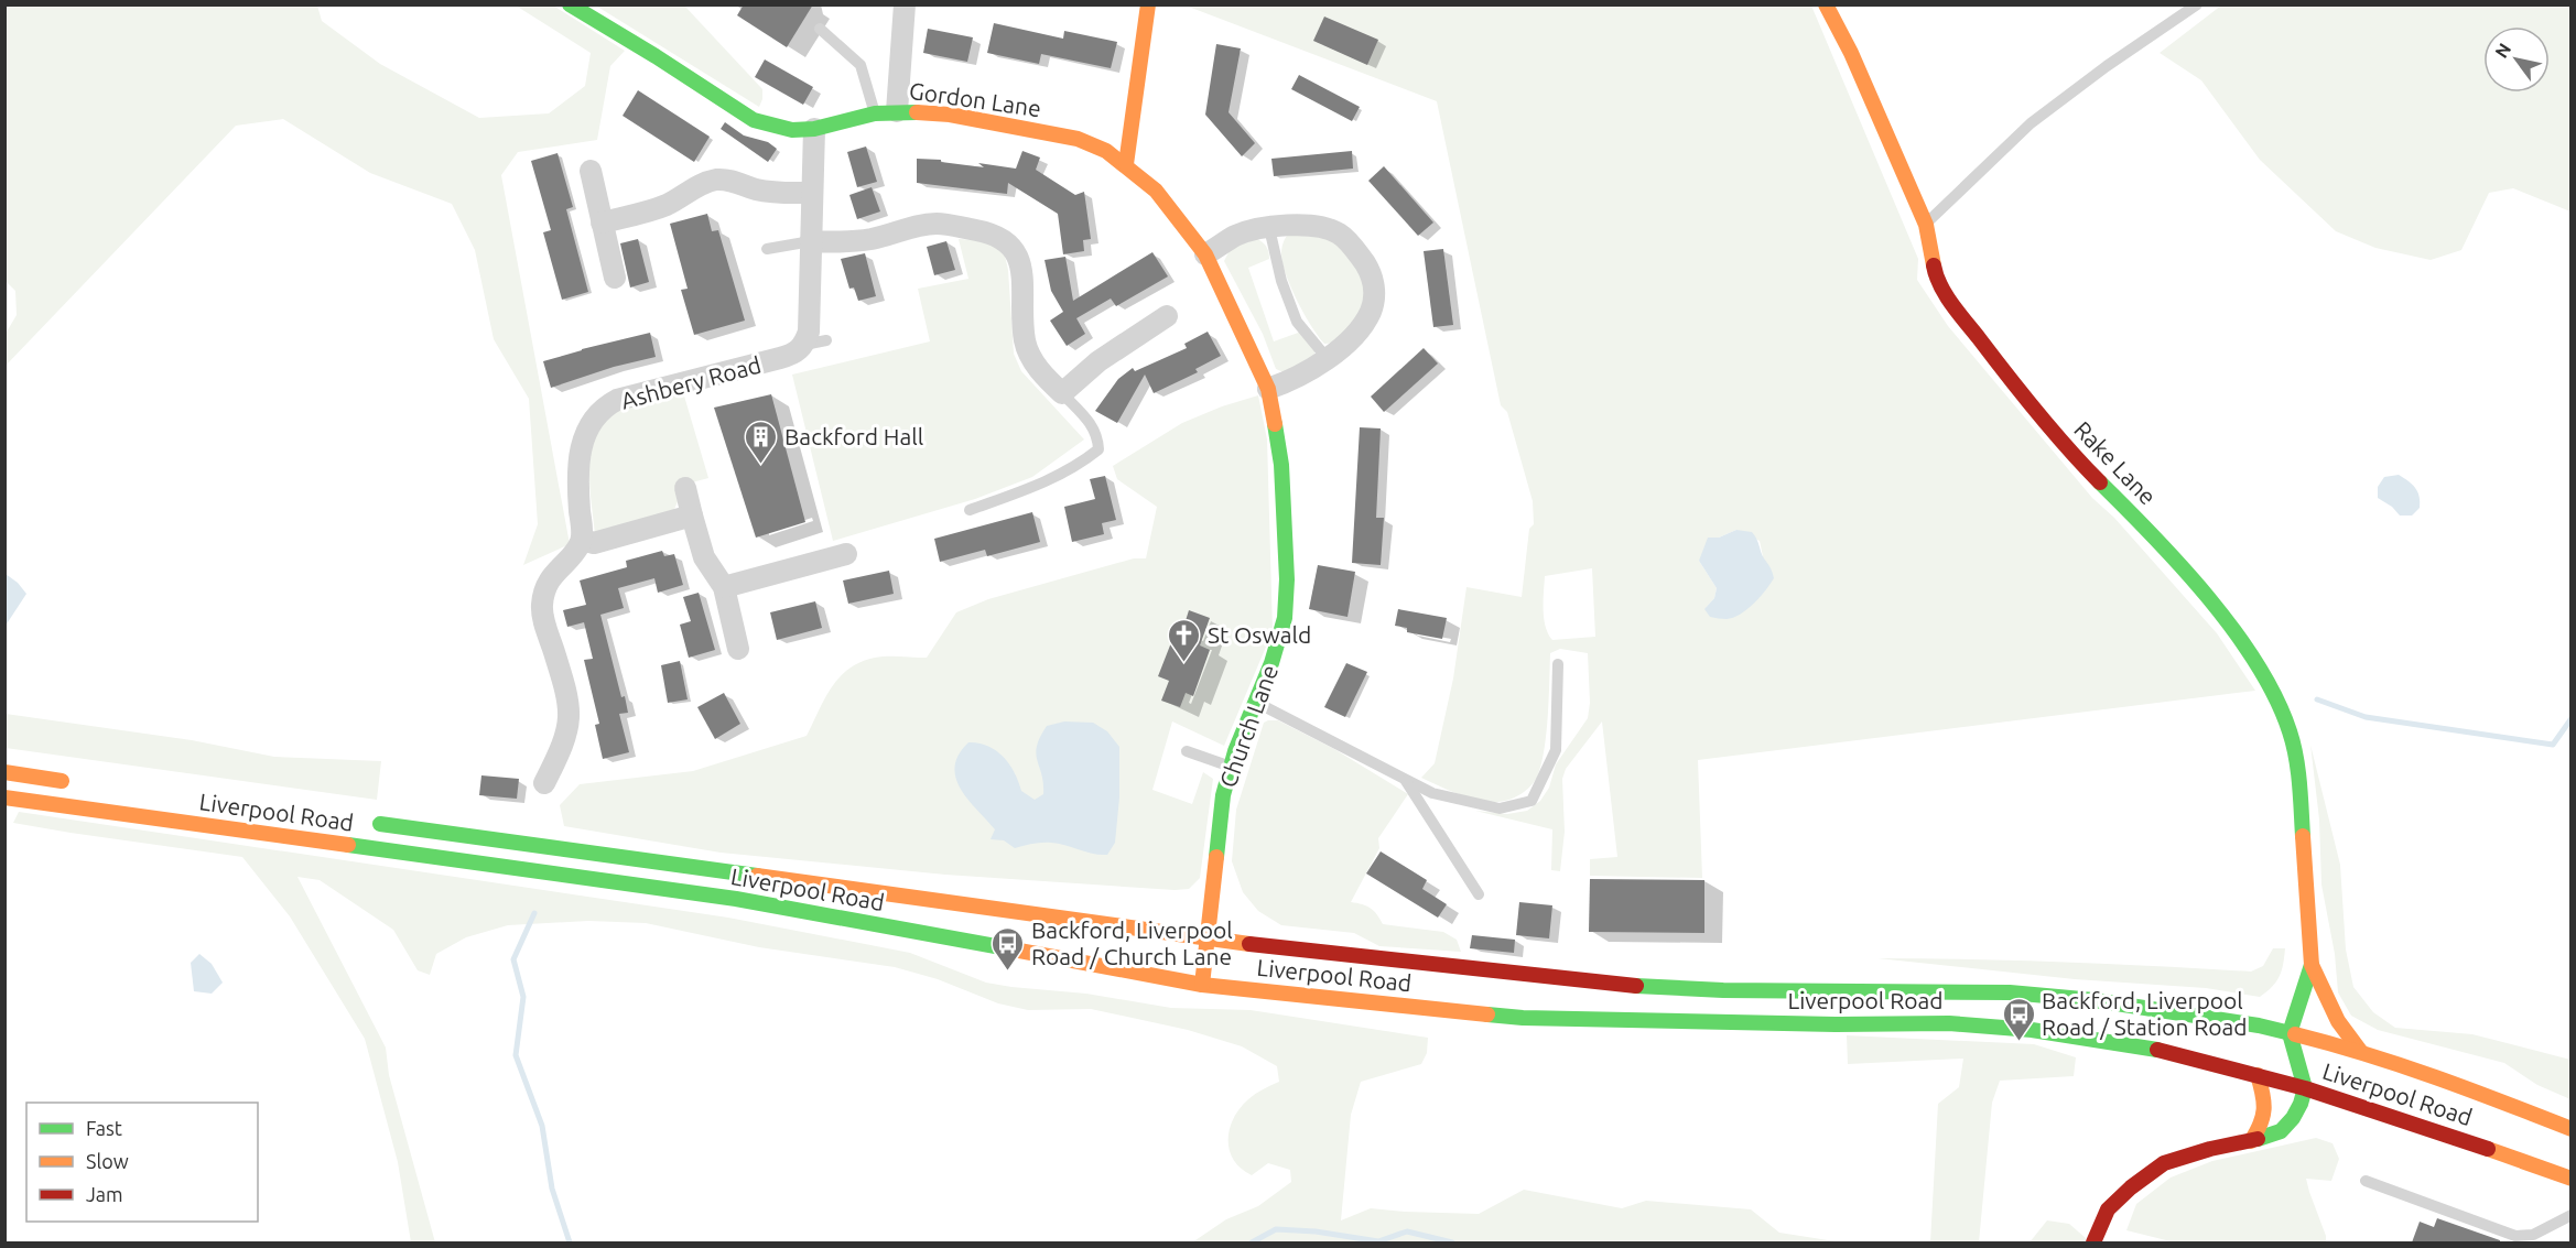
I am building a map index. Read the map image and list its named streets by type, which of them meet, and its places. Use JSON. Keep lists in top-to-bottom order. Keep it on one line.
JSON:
{"streets":{"main road":["Gordon Lane","Rake Lane","Church Lane","Liverpool Road"],"street":["Ashbery Road"]},"crossings":[["Gordon Lane","Church Lane"],["Rake Lane","Liverpool Road"],["Church Lane","Liverpool Road"]],"places":{"building":["Backford Hall"],"church":["St Oswald"],"bus stop":["Backford, Liverpool Road / Church Lane","Backford, Liverpool Road / Station Road"]},"legend":["Fast","Slow","Jam"],"north":"top left"}
